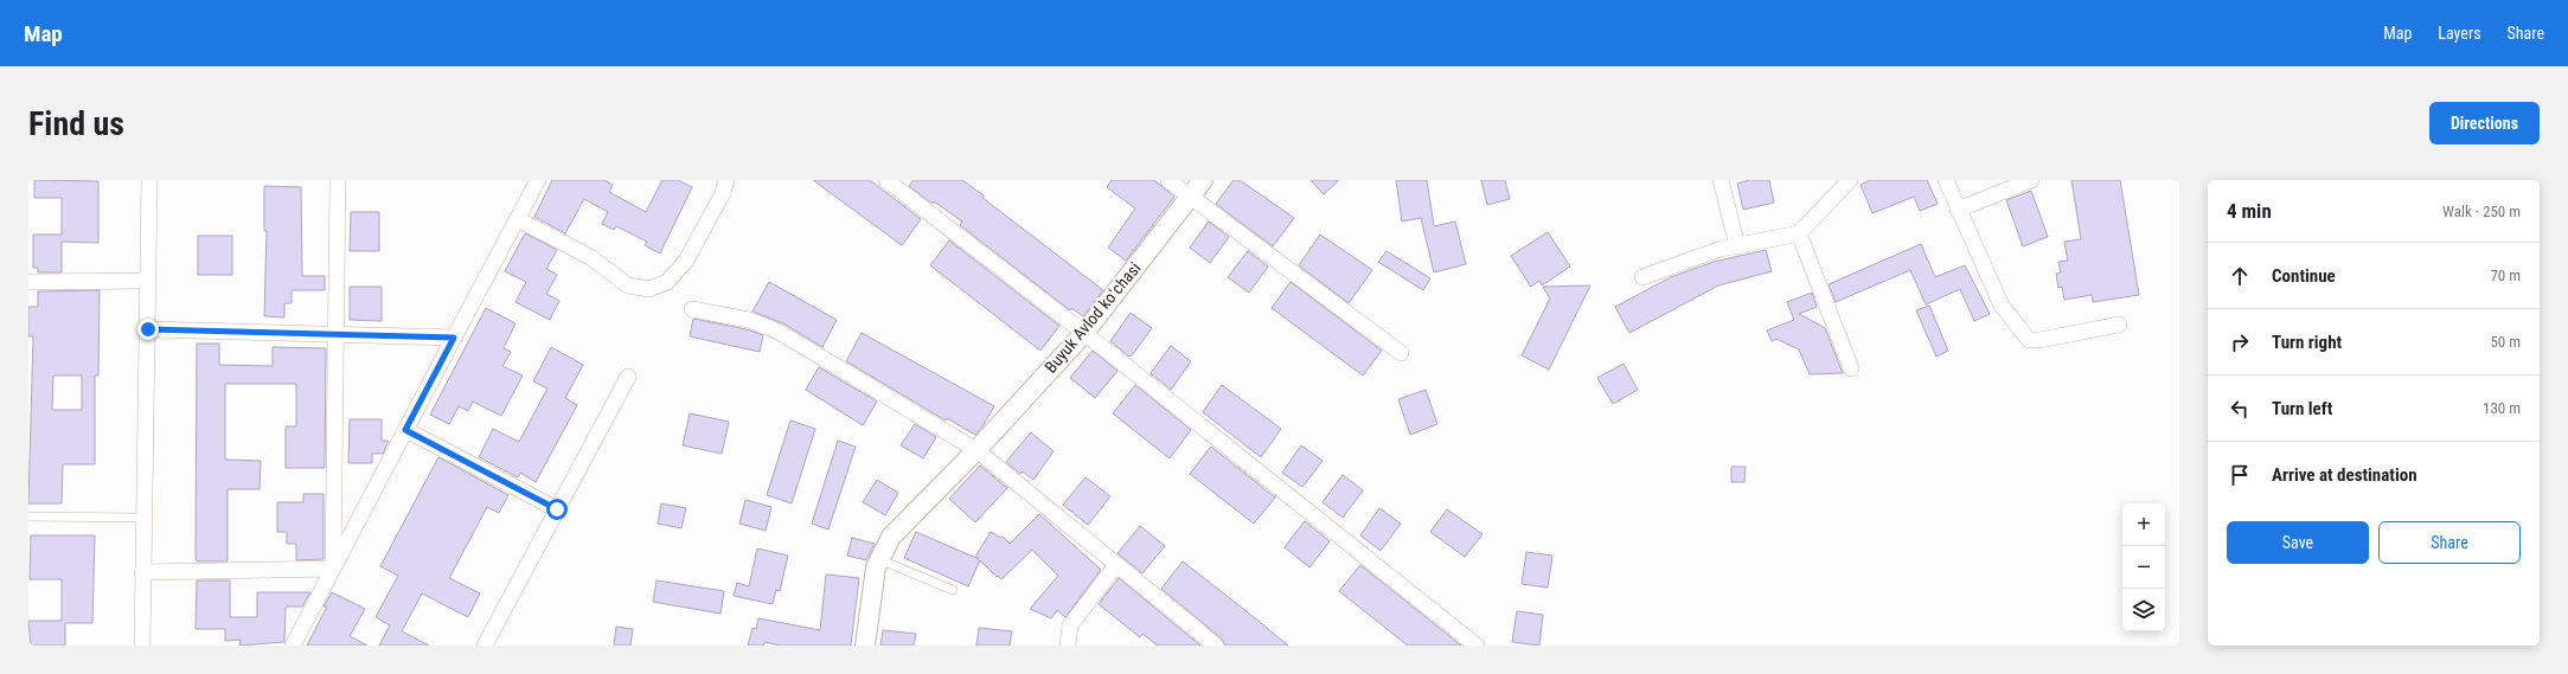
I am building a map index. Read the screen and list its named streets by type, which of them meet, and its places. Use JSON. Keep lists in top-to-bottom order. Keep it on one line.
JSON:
{"streets":{"street":["Buyuk Avlod koʻchasi"]},"page":{"header":"Map","nav":["Map","Layers","Share"],"buttons":["Directions",["Save","Share"]],"title":"Find us","heading":["4 min","Walk · 250 m"],"list":[["Continue","70 m"],["Turn right","50 m"],["Turn left","130 m"],"Arrive at destination"],"map_buttons":["+","−"]}}
